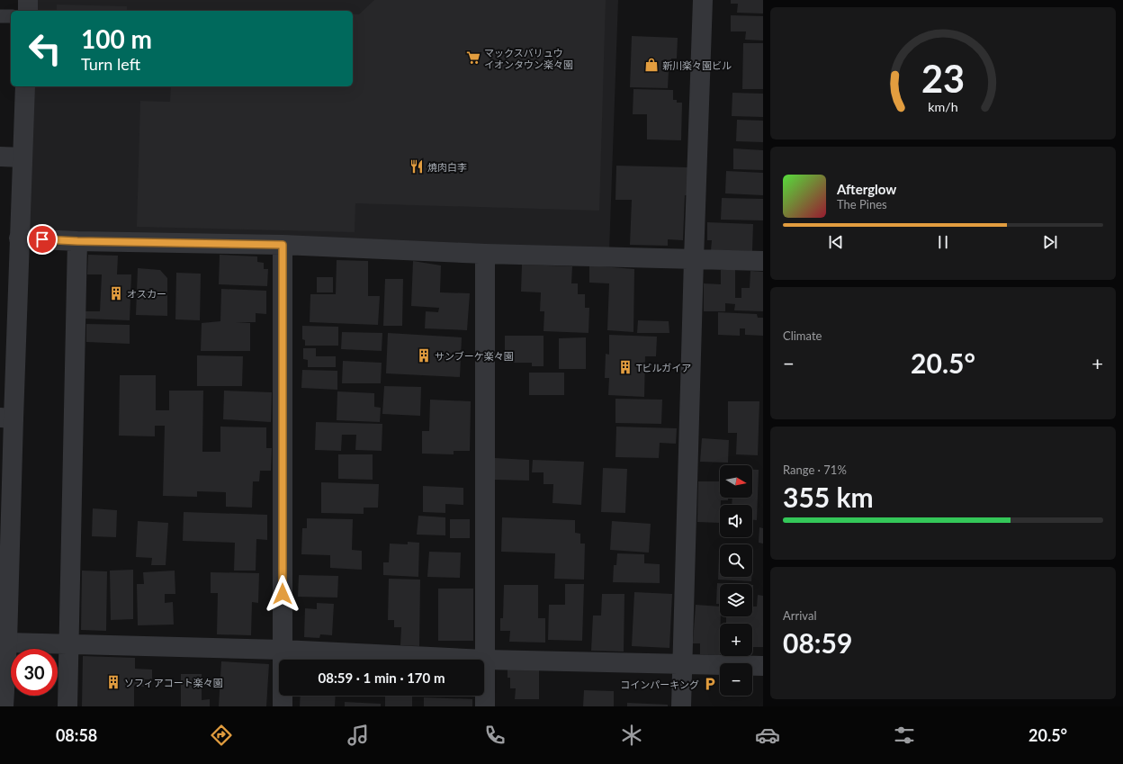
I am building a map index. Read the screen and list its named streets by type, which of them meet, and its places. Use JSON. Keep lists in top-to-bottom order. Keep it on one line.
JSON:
{"places":{"supermarket":["マックスバリュウ イオンタウン楽々園"],"shop":["新川楽々園ビル"],"restaurant":["焼肉白李"],"building":["オスカー","サンブーケ楽々園","Tビルガイア","ソフィアコート楽々園"],"parking":["コインパーキング"]},"north":"right","page":{"turn":["100 m","Turn left"],"song":["Afterglow","The Pines"],"tile":["Climate",["Range · 71%","355 km"],["Arrival","08:59"]],"heat":["−","20.5°","+"],"map_buttons":["+","−"],"limit":"30","trip":"08:59 · 1 min · 170 m","tabs":["08:58","20.5°"],"gauge":["23","km/h"]}}
